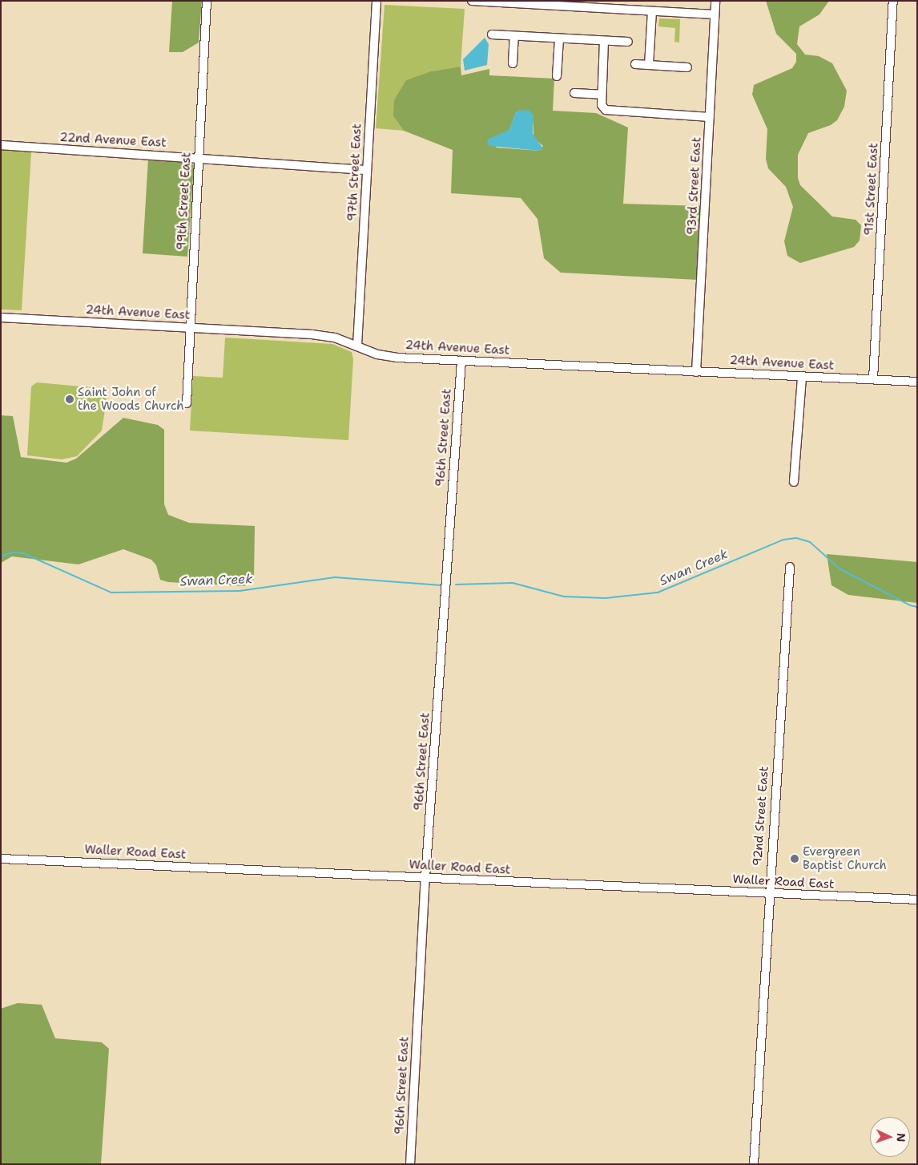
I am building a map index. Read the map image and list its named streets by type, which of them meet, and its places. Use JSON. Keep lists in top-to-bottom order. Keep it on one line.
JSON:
{"streets":{"street":["22nd Avenue East","97th Street East","93rd Street East","91st Street East","99th Street East","24th Avenue East","96th Street East","92nd Street East","Waller Road East"]},"crossings":[["22nd Avenue East","97th Street East"],["22nd Avenue East","99th Street East"],["97th Street East","24th Avenue East"],["93rd Street East","24th Avenue East"],["91st Street East","24th Avenue East"],["99th Street East","24th Avenue East"],["24th Avenue East","96th Street East"],["96th Street East","Waller Road East"],["92nd Street East","Waller Road East"]],"water":["Swan Creek"],"places":["Saint John of the Woods Church","Evergreen Baptist Church"],"north":"right"}
